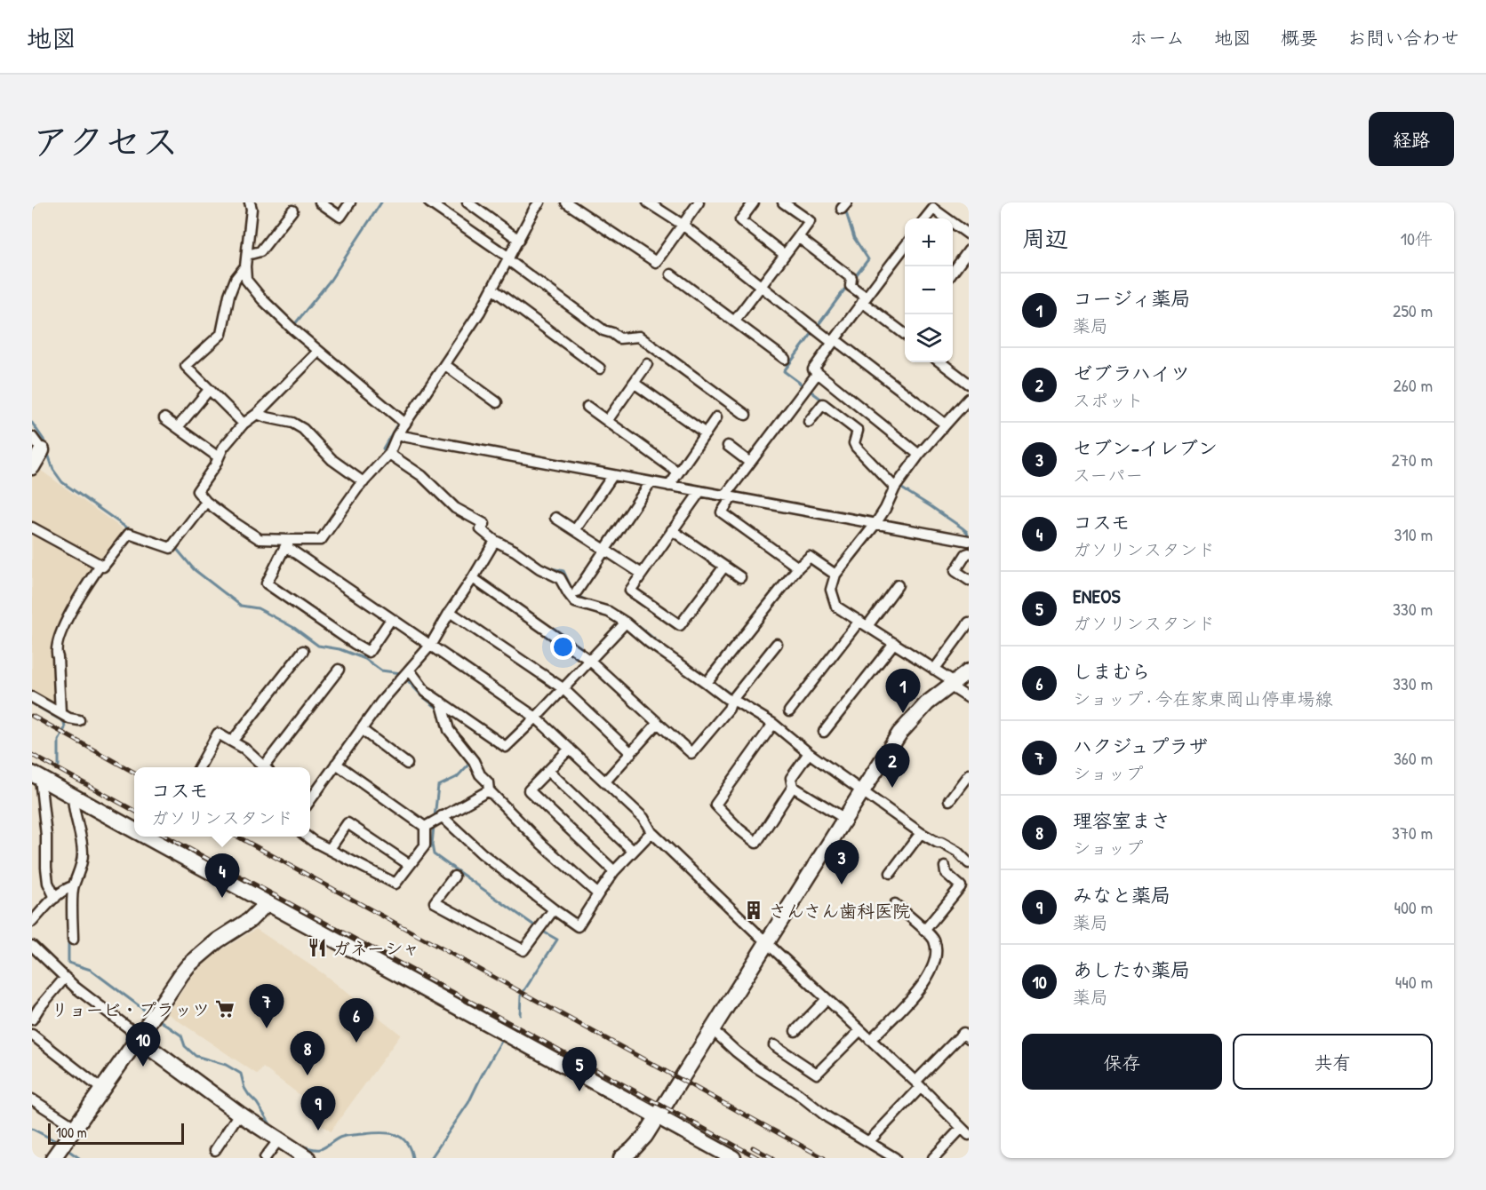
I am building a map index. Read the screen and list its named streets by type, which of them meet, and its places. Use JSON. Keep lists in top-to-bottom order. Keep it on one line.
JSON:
{"places":{"building":["さんさん歯科医院"],"restaurant":["ガネーシャ"],"supermarket":["リョービ・プラッツ"]},"scale_bar":"100 m","page":{"header":"地図","nav":["ホーム","地図","概要","お問い合わせ"],"title":"アクセス","buttons":["経路",["保存","共有"]],"heading":["周辺","10件"],"map_buttons":["+","−"],"list":[{"mark":"1","name":"コージィ薬局","note":"薬局","value":"250 m"},{"mark":"2","name":"ゼブラハイツ","note":"スポット","value":"260 m"},{"mark":"3","name":"セブン-イレブン","note":"スーパー","value":"270 m"},{"mark":"4","name":"コスモ","note":"ガソリンスタンド","value":"310 m"},{"mark":"5","name":"ENEOS","note":"ガソリンスタンド","value":"330 m"},{"mark":"6","name":"しまむら","note":"ショップ · 今在家東岡山停車場線","value":"330 m"},{"mark":"7","name":"ハクジュプラザ","note":"ショップ","value":"360 m"},{"mark":"8","name":"理容室まさ","note":"ショップ","value":"370 m"},{"mark":"9","name":"みなと薬局","note":"薬局","value":"400 m"},{"mark":"10","name":"あしたか薬局","note":"薬局","value":"440 m"}],"pins":["1","2","3","4","7","6","10","8","5","9"],"popup":["コスモ","ガソリンスタンド"],"scale":"100 m"}}
